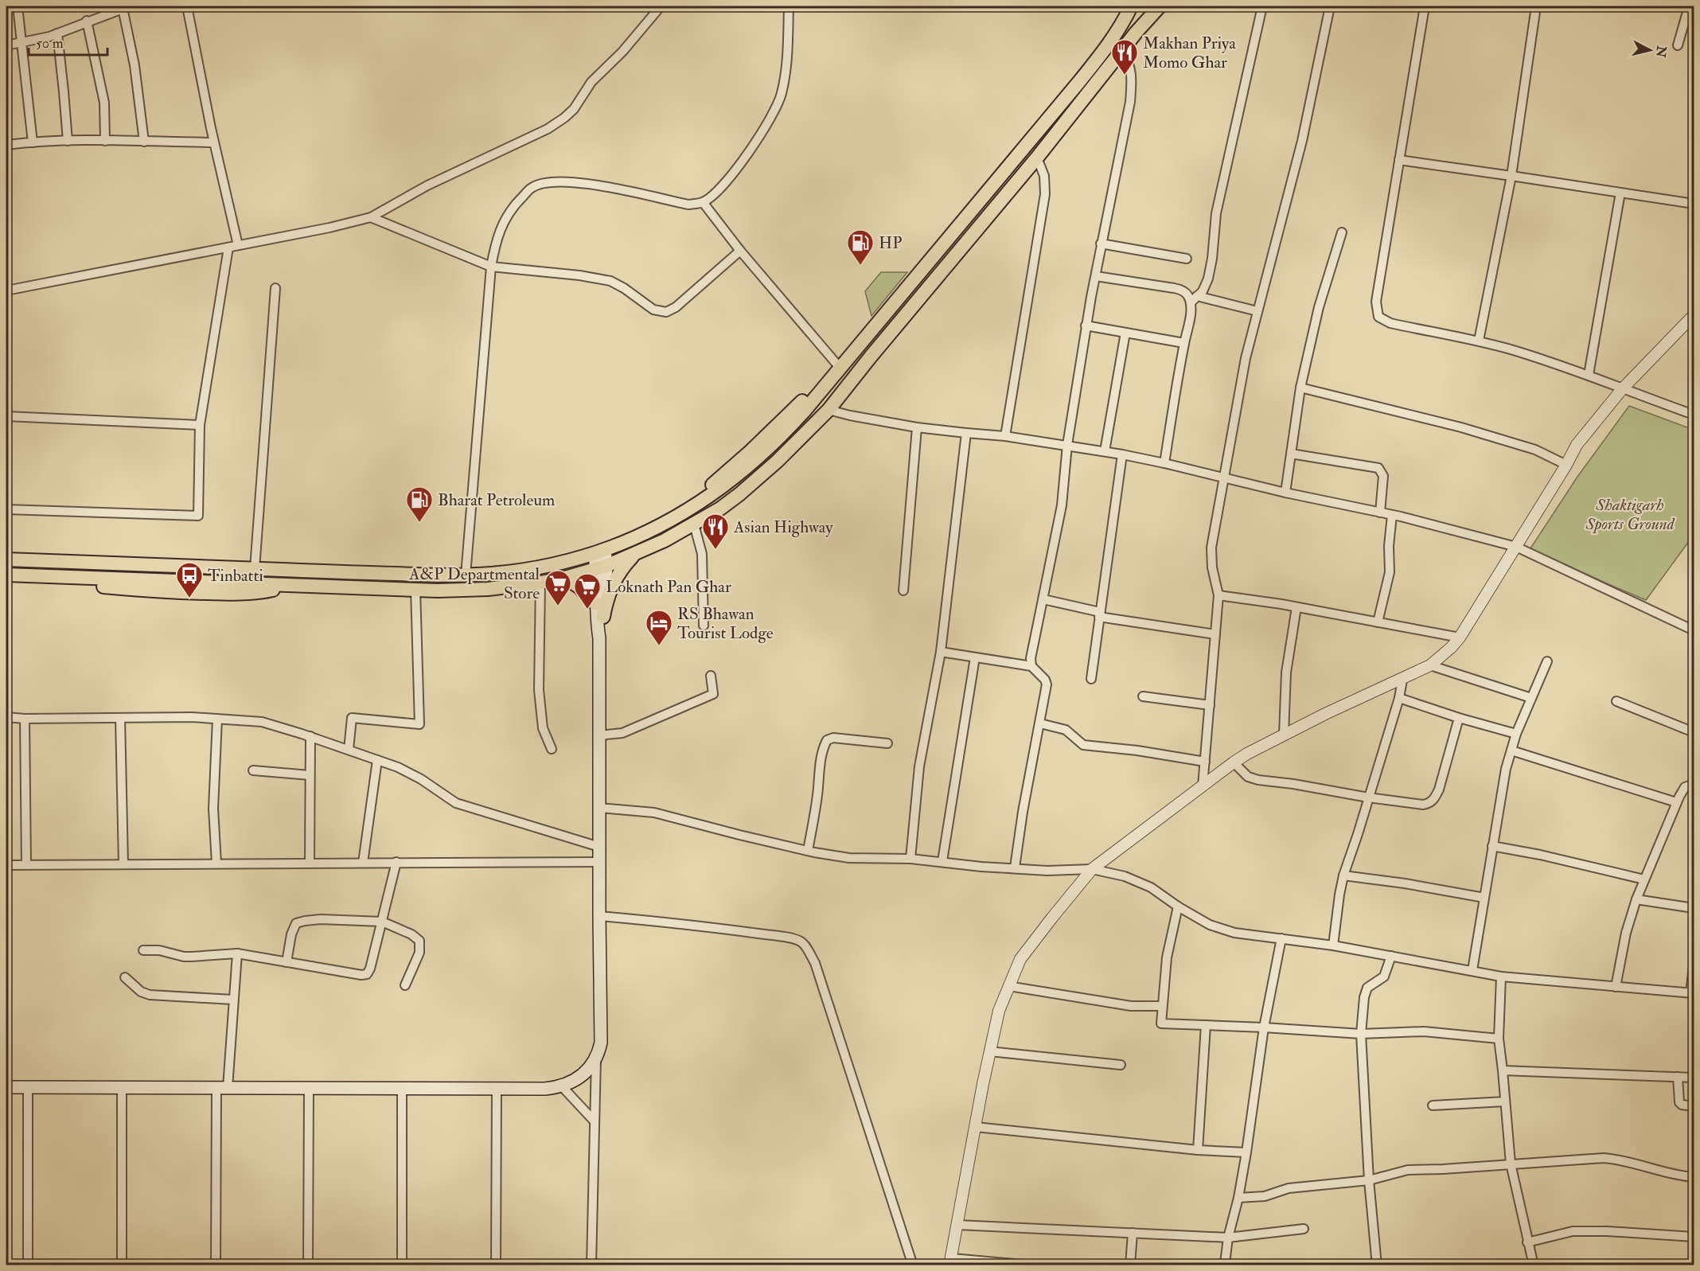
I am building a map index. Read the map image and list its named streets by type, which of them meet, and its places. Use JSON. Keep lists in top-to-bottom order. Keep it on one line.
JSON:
{"parks":["Shaktigarh Sports Ground"],"places":{"restaurant":["Makhan Priya Momo Ghar","Asian Highway"],"fuel station":["HP","Bharat Petroleum"],"bus stop":["Tinbatti"],"supermarket":["A&P Departmental Store","Loknath Pan Ghar"],"hotel":["RS Bhawan Tourist Lodge"]},"scale_bar":"50 m","north":"right"}
